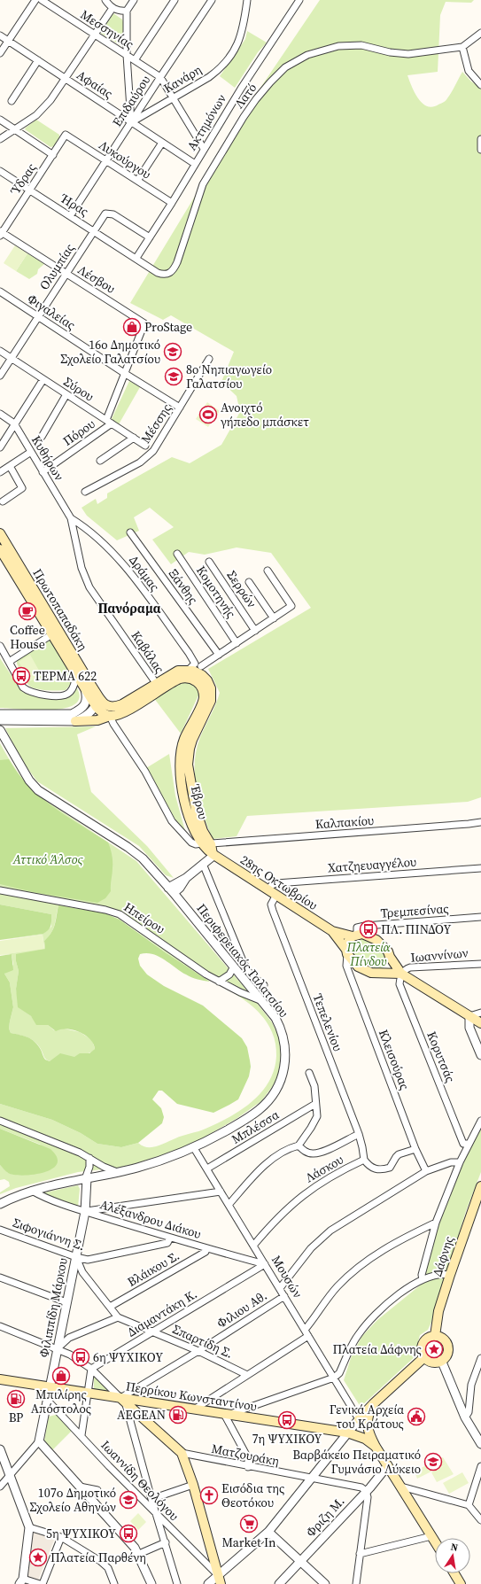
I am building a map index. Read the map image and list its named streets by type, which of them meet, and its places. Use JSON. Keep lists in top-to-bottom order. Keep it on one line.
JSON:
{"streets":{"main road":["Πρωτοπαπαδάκη","Έβρου","28ης Οκτωβρίου","Δάφνης","Περρίκου Κωνσταντίνου"],"street":["Μεσσηνίας","Κανάρη","Αφαίας","Λατό","Επιδαύρου","Ακτημόνων","Λυκούργου","Ύδρας","Ήρας","Ολυμπίας","Λέσβου","Φιγαλείας","Σύρου","Μέσσης","Πόρου","Κυθήρων","Δράμας","Ξάνθης","Σερρών","Κομοτηνής","Καβάλας","Καλπακίου","Χατζηευαγγέλου","Τρεμπεσίνας","Ηπείρου","Ιωαννίνων","Περιφερειακός Γαλατσίου","Τεπελενίου","Κορυτσάς","Κλεισούρας","Μπλέσσα","Λάσκου","Αλέξανδρου Διάκου","Σιφογιάννη Σ.","Βλάικου Σ.","Μουσών","Φιλιππίδη Μάρκου","Φιλιου Αθ.","Διαμαντάκη Κ.","Σπαρτίδη Σ.","Ματζουράκη","Ιωαννίδη Θεολόγου","Φριζη Μ."]},"crossings":[["Μεσσηνίας","Επιδαύρου"],["Κανάρη","Αφαίας"],["Κανάρη","Επιδαύρου"],["Αφαίας","Επιδαύρου"],["Αφαίας","Ακτημόνων"],["Λατό","Ακτημόνων"],["Λατό","Ήρας"],["Επιδαύρου","Λυκούργου"],["Επιδαύρου","Ήρας"],["Ακτημόνων","Λυκούργου"],["Ακτημόνων","Ήρας"],["Ακτημόνων","Ολυμπίας"],["Λυκούργου","Ύδρας"],["Ύδρας","Ήρας"],["Ύδρας","Λέσβου"],["Ήρας","Ολυμπίας"],["Ολυμπίας","Λέσβου"],["Ολυμπίας","Φιγαλείας"],["Ολυμπίας","Σύρου"],["Λέσβου","Πόρου"],["Φιγαλείας","Μέσσης"],["Φιγαλείας","Πόρου"],["Σύρου","Πόρου"],["Πόρου","Κυθήρων"],["Κυθήρων","Δράμας"],["Κυθήρων","Καβάλας"],["Δράμας","Καβάλας"],["Έβρου","Καλπακίου"],["Έβρου","28ης Οκτωβρίου"],["Καλπακίου","28ης Οκτωβρίου"],["Χατζηευαγγέλου","28ης Οκτωβρίου"],["28ης Οκτωβρίου","Τρεμπεσίνας"],["28ης Οκτωβρίου","Ιωαννίνων"],["28ης Οκτωβρίου","Τεπελενίου"],["28ης Οκτωβρίου","Κορυτσάς"],["28ης Οκτωβρίου","Κλεισούρας"],["Τρεμπεσίνας","Κλεισούρας"],["Ηπείρου","Περιφερειακός Γαλατσίου"],["Ιωαννίνων","Κορυτσάς"],["Περιφερειακός Γαλατσίου","Αλέξανδρου Διάκου"],["Περιφερειακός Γαλατσίου","Μουσών"],["Περιφερειακός Γαλατσίου","Φιλιππίδη Μάρκου"],["Τεπελενίου","Λάσκου"],["Μπλέσσα","Μουσών"],["Λάσκου","Μουσών"],["Αλέξανδρου Διάκου","Σιφογιάννη Σ."],["Αλέξανδρου Διάκου","Βλάικου Σ."],["Αλέξανδρου Διάκου","Μουσών"],["Αλέξανδρου Διάκου","Φιλιππίδη Μάρκου"],["Αλέξανδρου Διάκου","Διαμαντάκη Κ."],["Σιφογιάννη Σ.","Φιλιππίδη Μάρκου"],["Σιφογιάννη Σ.","Σπαρτίδη Σ."],["Βλάικου Σ.","Σπαρτίδη Σ."],["Μουσών","Φιλιου Αθ."],["Μουσών","Διαμαντάκη Κ."],["Φιλιππίδη Μάρκου","Σπαρτίδη Σ."],["Φιλιππίδη Μάρκου","Περρίκου Κωνσταντίνου"],["Φιλιππίδη Μάρκου","Ιωαννίδη Θεολόγου"],["Φιλιου Αθ.","Σπαρτίδη Σ."],["Φιλιου Αθ.","Περρίκου Κωνσταντίνου"],["Διαμαντάκη Κ.","Σπαρτίδη Σ."],["Ματζουράκη","Φριζη Μ."]],"districts":["Πανόραμα"],"parks":["Αττικό Άλσος","Πλατεία Πίνδου"],"places":{"shop":["ProStage","Μπιλίρης Απόστολος"],"school or university":["16ο Δημοτικό Σχολείο Γαλατσίου","8ο Νηπιαγωγείο Γαλατσίου","Βαρβάκειο Πειραματικό Γυμνάσιο Λύκειο","107o Δημοτικό Σχολείο Αθηνών"],"sports":["Ανοιχτό γήπεδο μπάσκετ"],"cafe":["Coffee House"],"bus stop":["ΤΕΡΜΑ 622","ΠΛ. ΠΙΝΔΟΥ","6η ΨΥΧΙΚΟΥ","7η ΨΥΧΙΚΟΥ","5η ΨΥΧΙΚΟΥ"],"place":["Πλατεία Δάφνης","Πλατεία Παρθένη"],"fuel station":["BP","AEGEAN"],"public building":["Γενικά Αρχεία του Κράτους"],"church":["Εισόδια της Θεοτόκου"],"supermarket":["Market In"]},"north":"top"}
